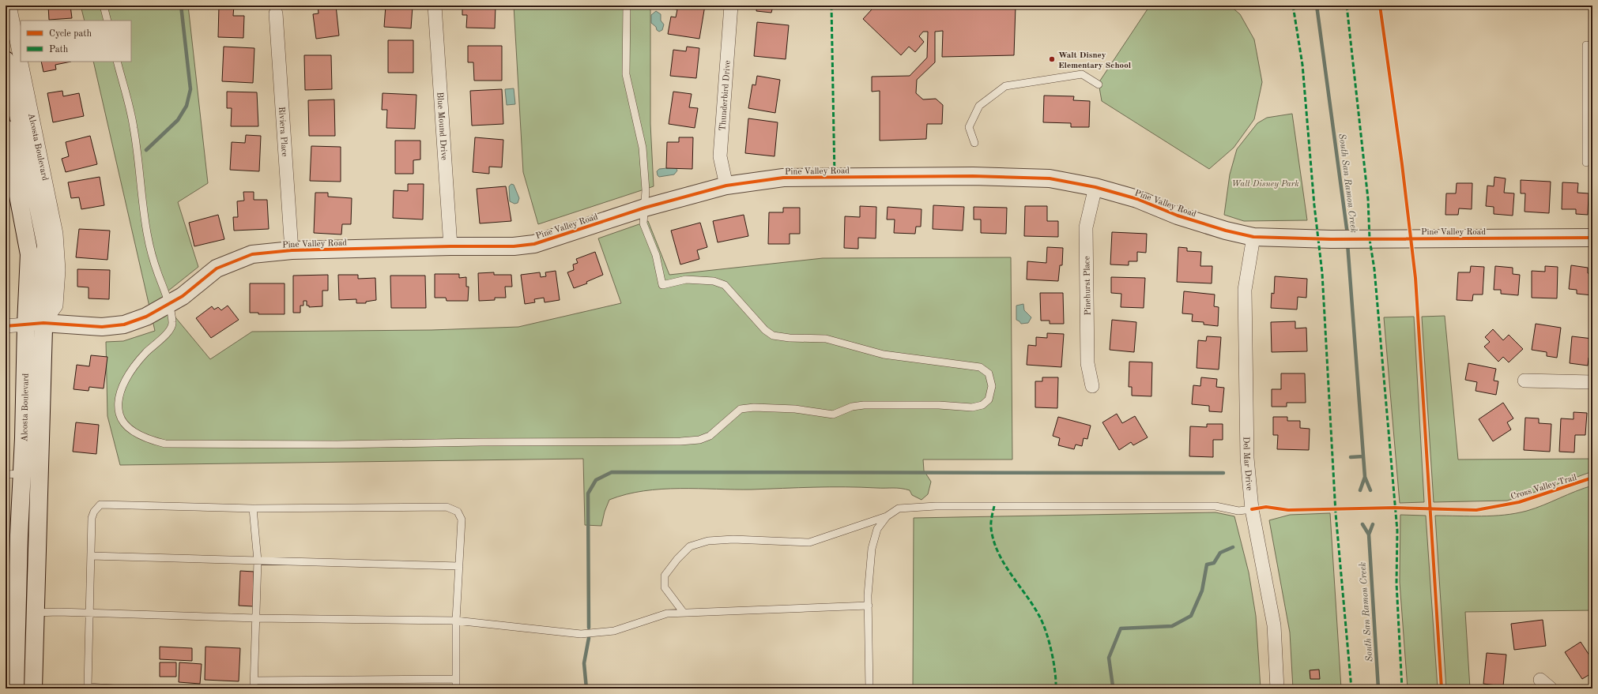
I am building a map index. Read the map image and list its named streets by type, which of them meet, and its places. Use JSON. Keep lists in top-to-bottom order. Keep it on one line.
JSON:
{"streets":{"street":["Thunderbird Drive","Blue Mound Drive","Riviera Place","Alcosta Boulevard","Pine Valley Road","Pinehurst Place","Del Mar Drive"],"cycle path":["Cross Valley Trail"]},"crossings":[["Thunderbird Drive","Pine Valley Road"],["Blue Mound Drive","Pine Valley Road"],["Riviera Place","Pine Valley Road"],["Alcosta Boulevard","Pine Valley Road"],["Pine Valley Road","Pinehurst Place"],["Pine Valley Road","Del Mar Drive"]],"water":["South San Ramon Creek"],"parks":["Walt Disney Park"],"places":["Walt Disney Elementary School"],"legend":["Cycle path","Path"]}
